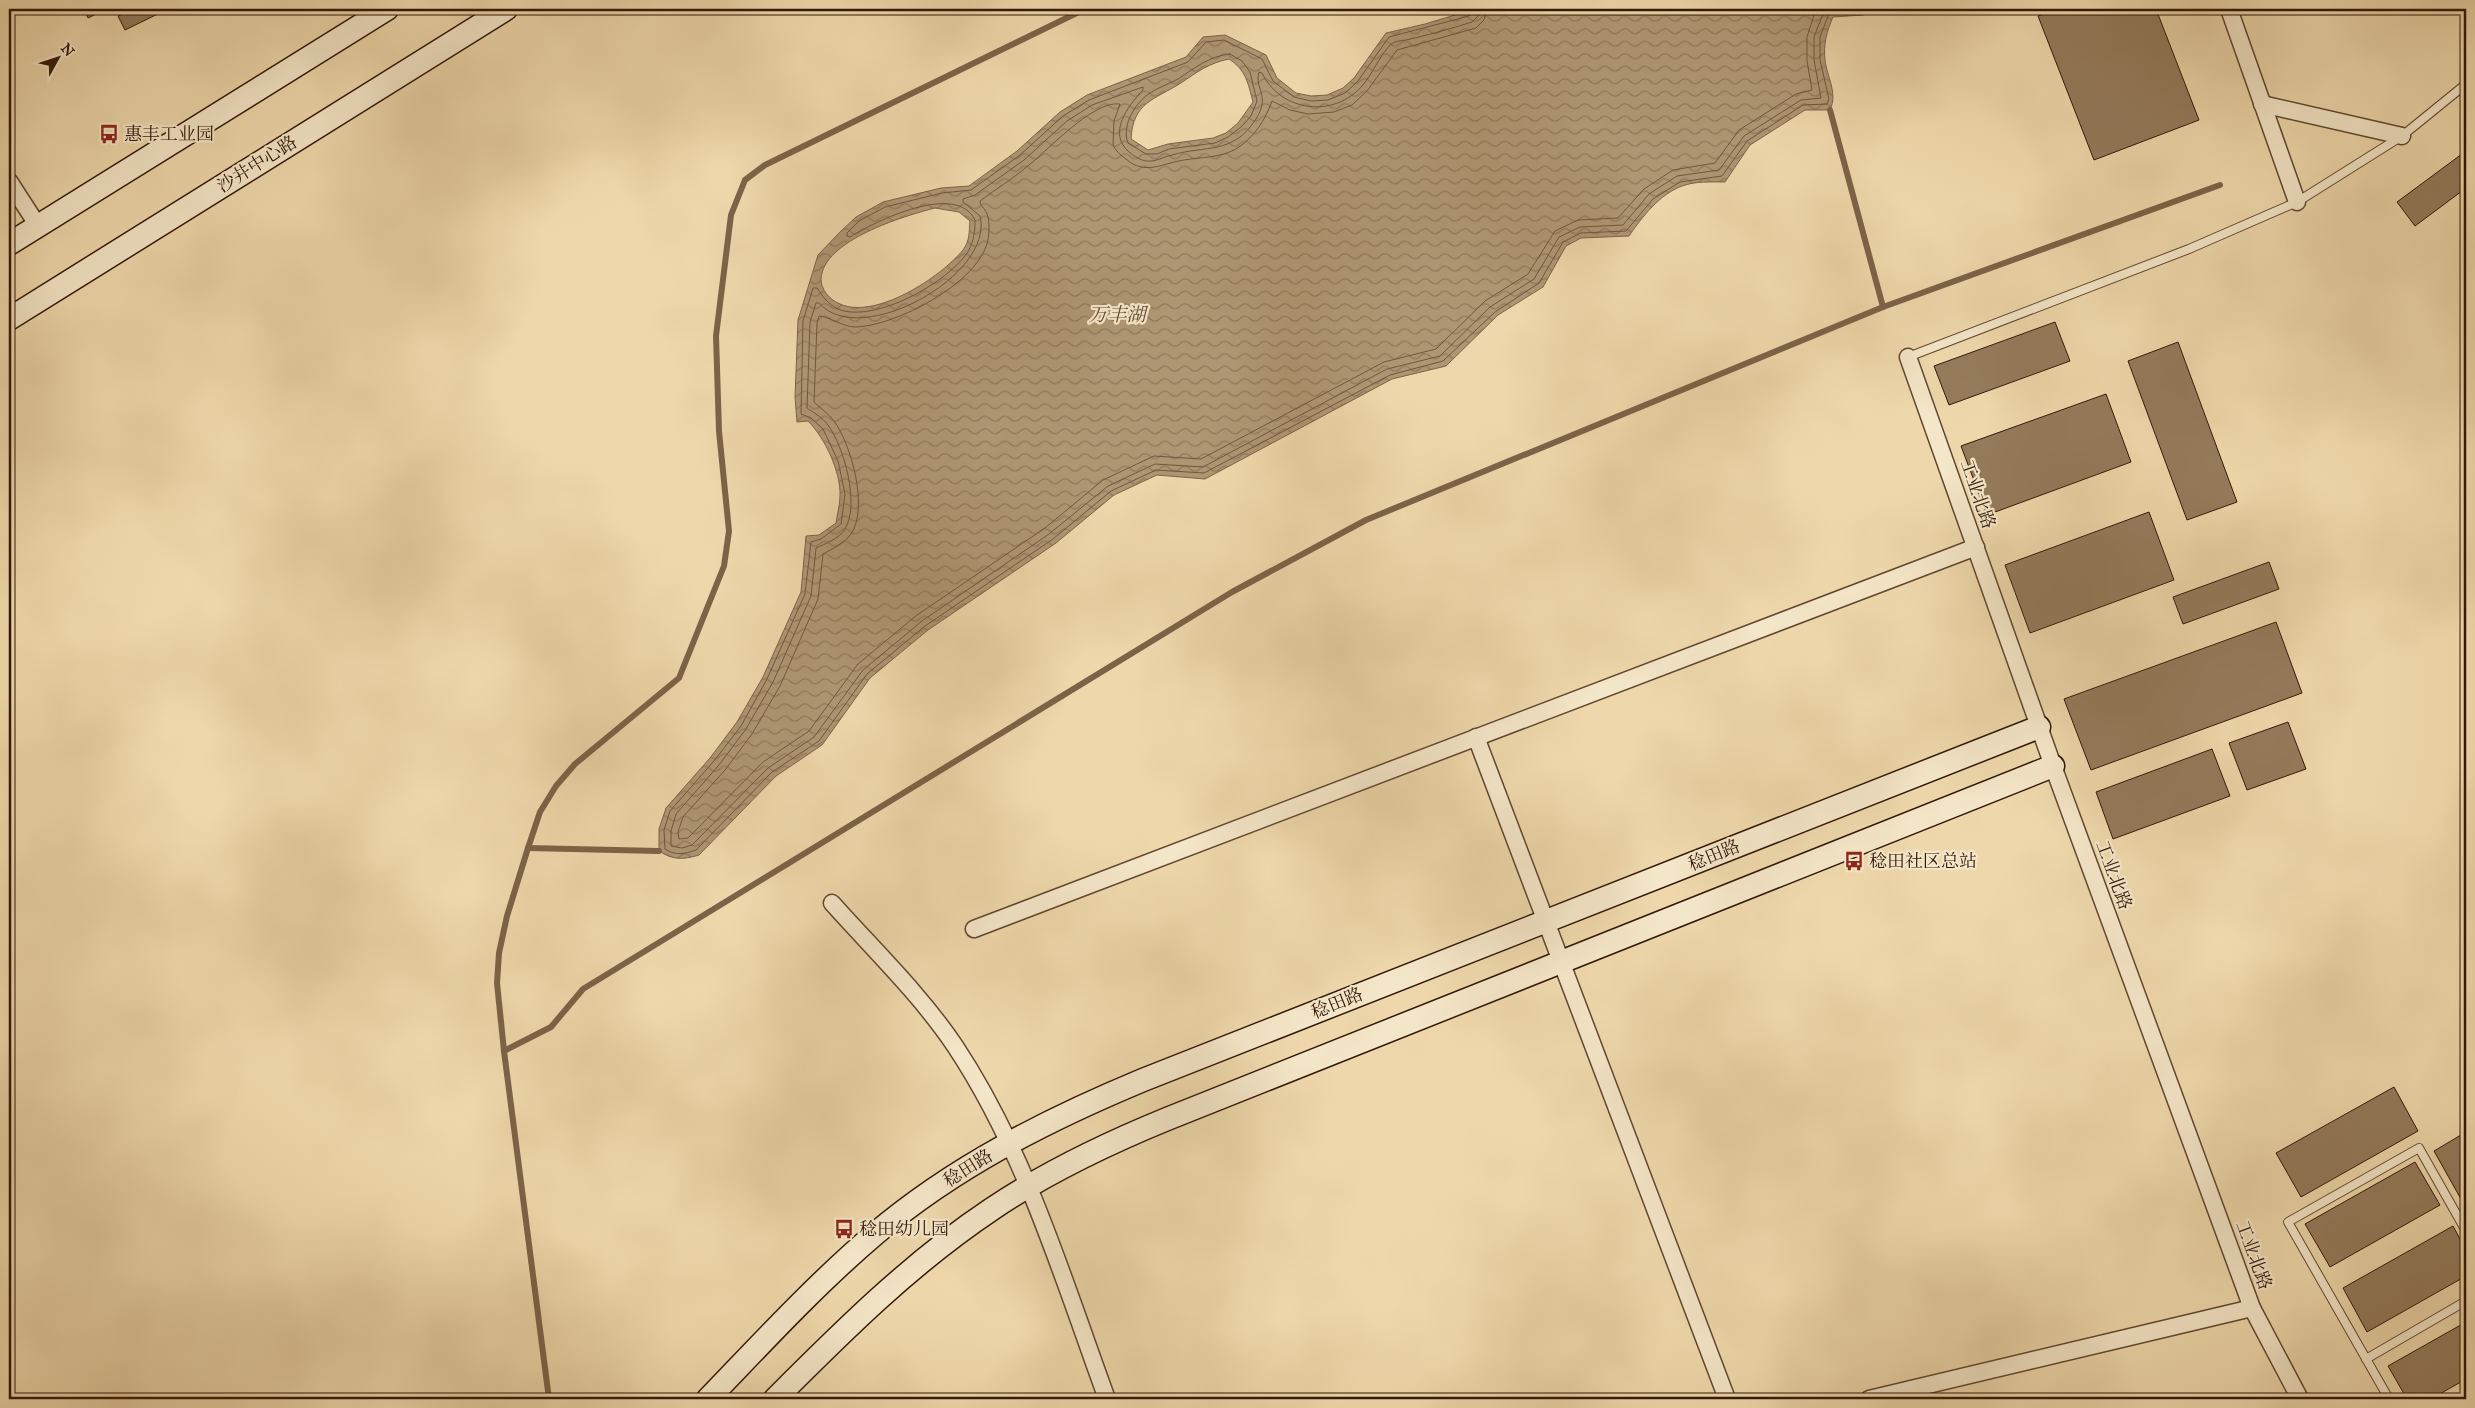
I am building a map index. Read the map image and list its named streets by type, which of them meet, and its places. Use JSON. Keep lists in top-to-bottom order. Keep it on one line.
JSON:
{"streets":{"street":["沙井中心路","工业北路","稔田路"]},"crossings":[["工业北路","稔田路"]],"water":["万丰湖"],"places":{"bus stop":["惠丰工业园","稔田社区总站","稔田幼儿园"]},"north":"top right"}
